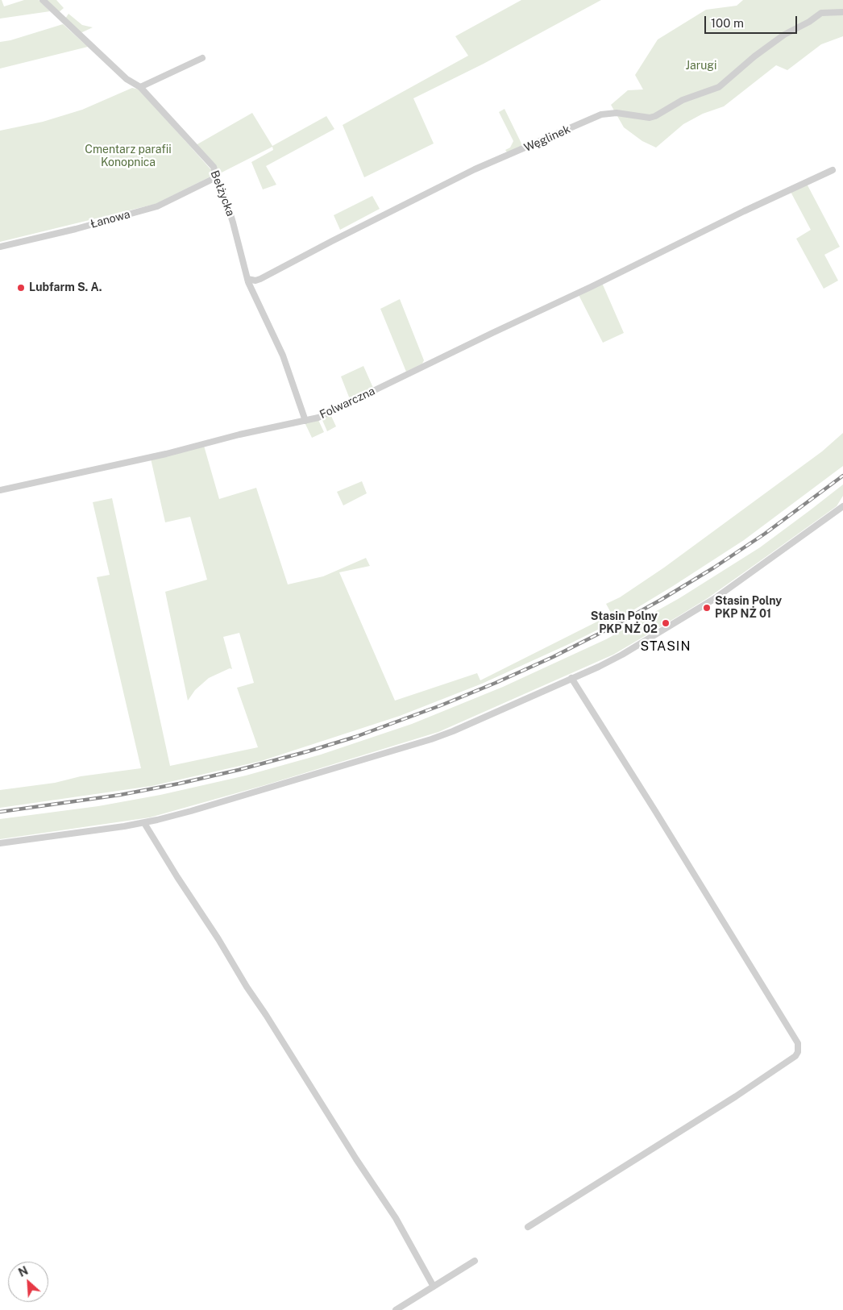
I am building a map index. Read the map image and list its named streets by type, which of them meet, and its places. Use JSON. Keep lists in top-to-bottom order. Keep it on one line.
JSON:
{"streets":{"street":["Węglinek","Bełżycka","Łanowa","Folwarczna"]},"crossings":[["Węglinek","Bełżycka"],["Bełżycka","Łanowa"],["Bełżycka","Folwarczna"]],"districts":["STASIN"],"parks":["Jarugi","Cmentarz parafii Konopnica"],"places":["Lubfarm S. A.","Stasin Polny PKP NŻ 01","Stasin Polny PKP NŻ 02"],"scale_bar":"100 m","north":"top left"}
